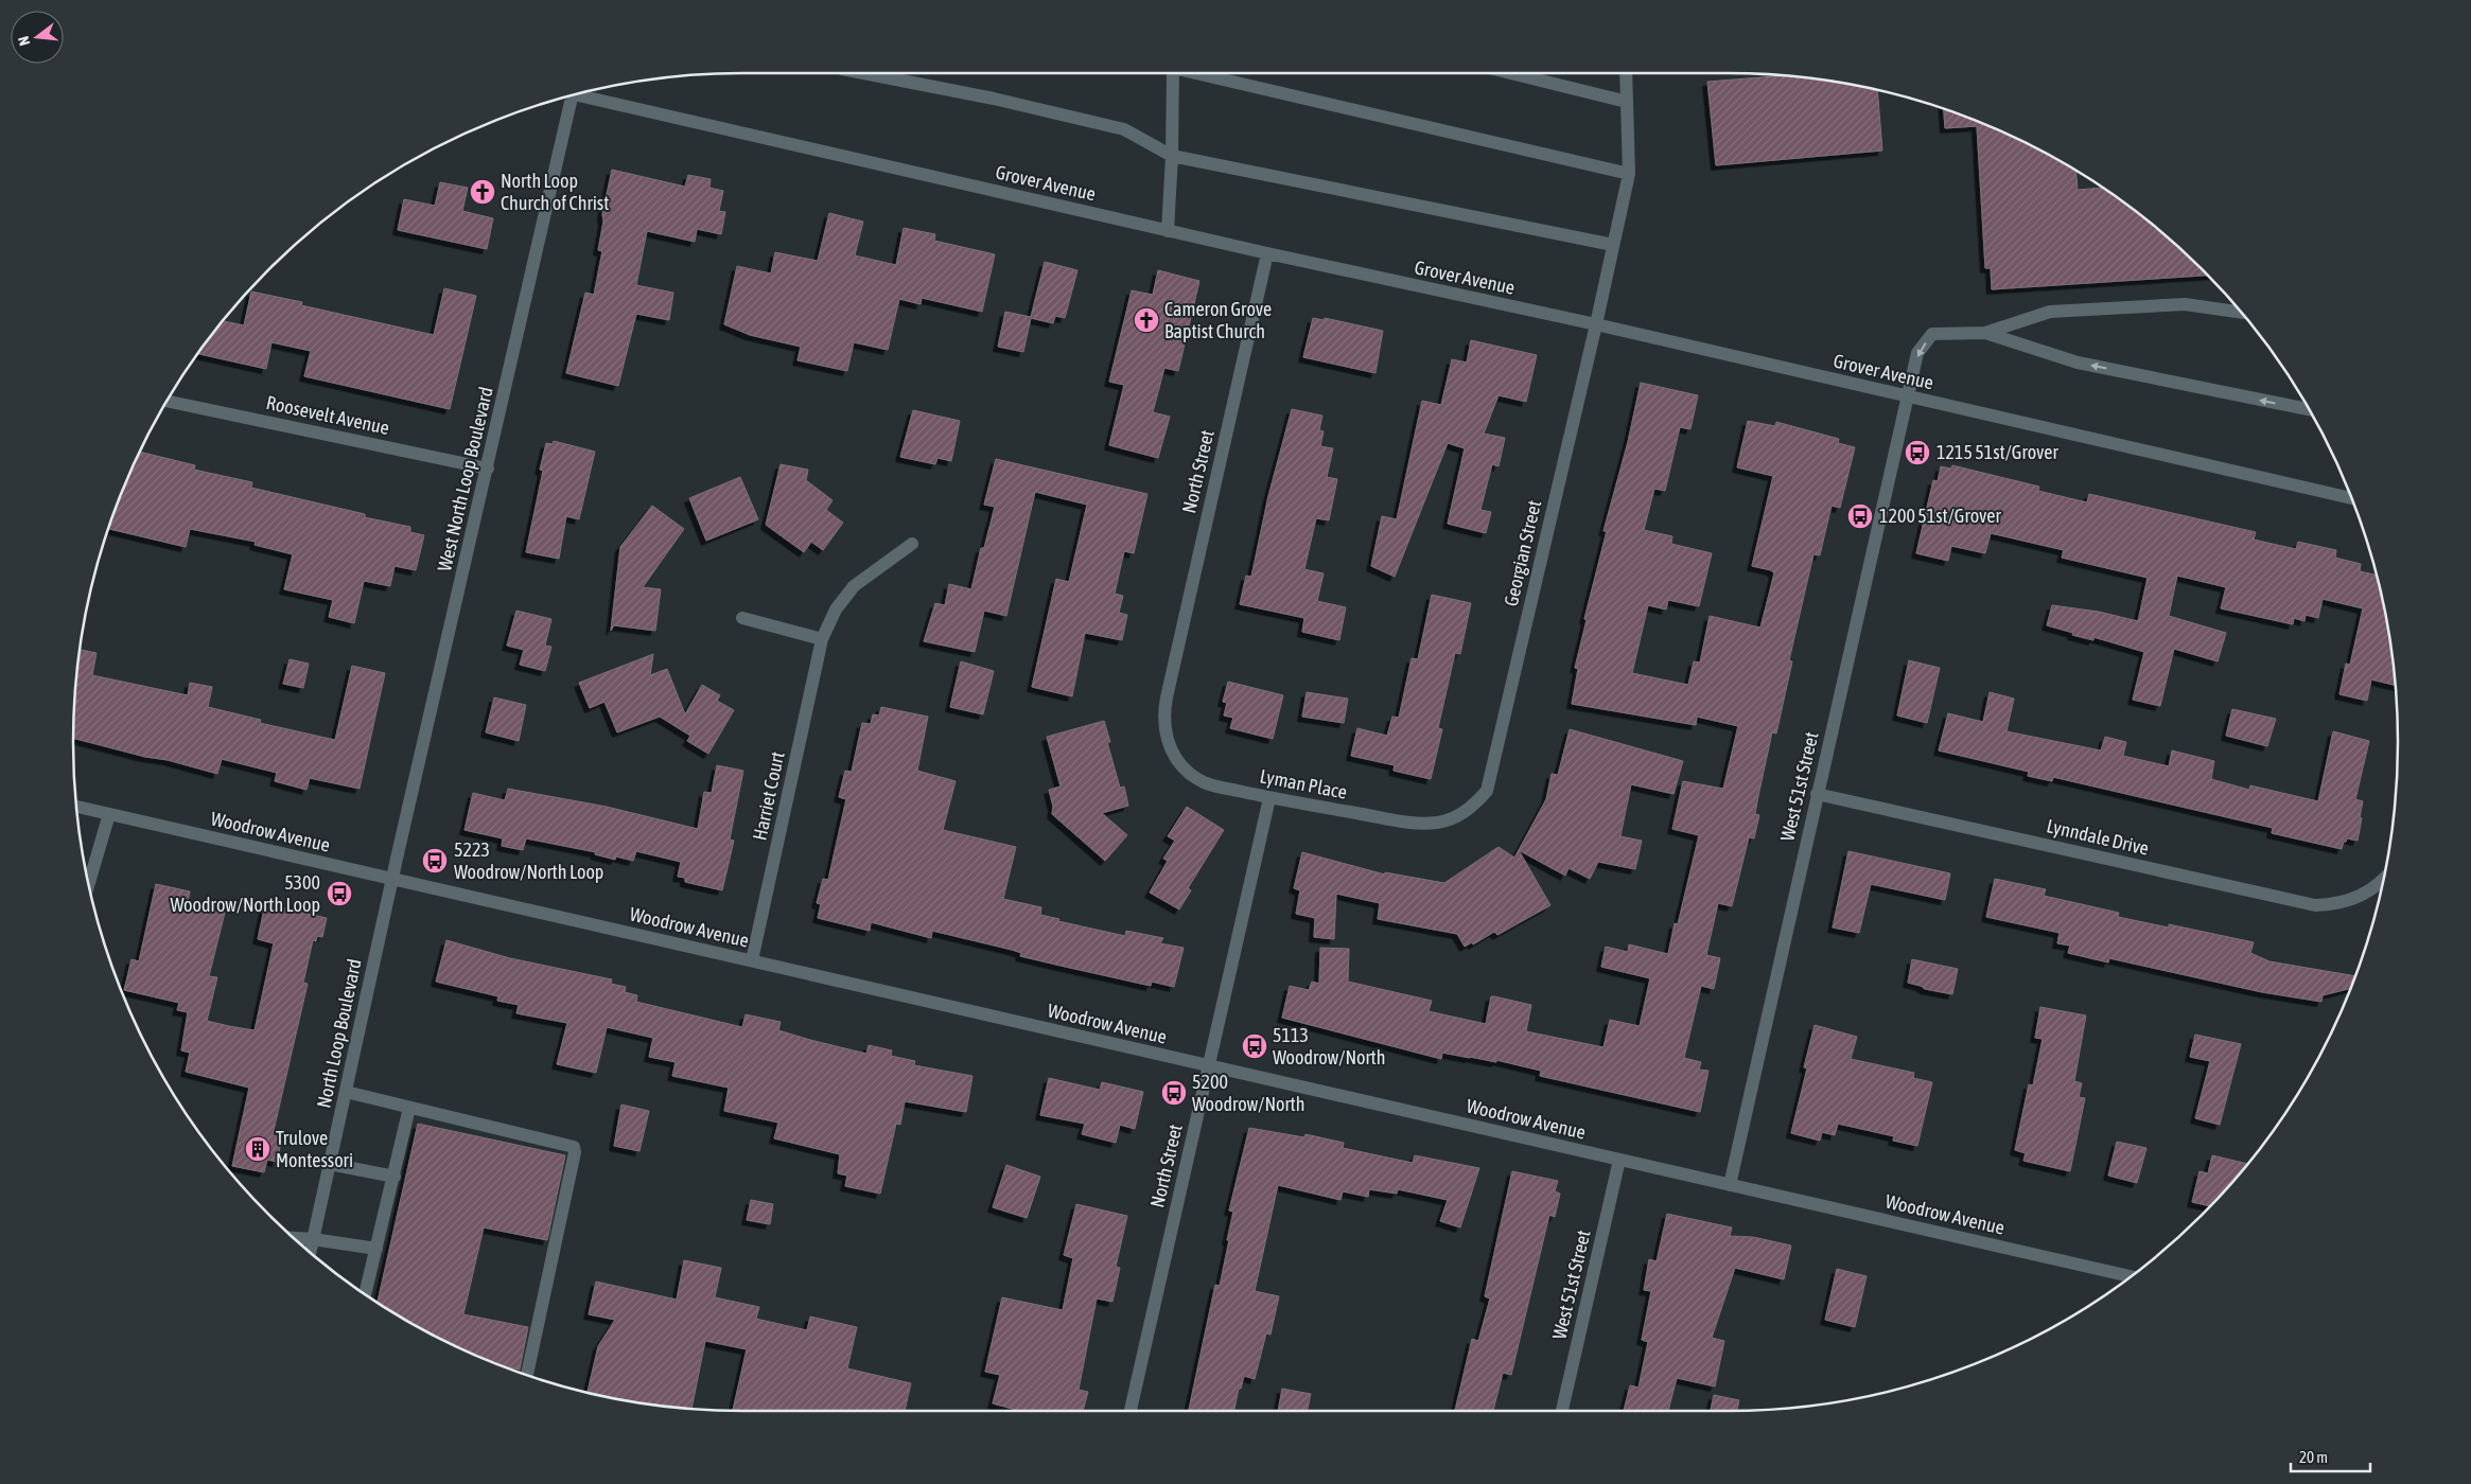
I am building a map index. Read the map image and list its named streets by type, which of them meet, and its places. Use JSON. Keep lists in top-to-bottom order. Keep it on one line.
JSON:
{"streets":{"street":["Grover Avenue","Roosevelt Avenue","North Street","West North Loop Boulevard","Georgian Street","Lyman Place","West 51st Street","Harriet Court","Woodrow Avenue","Lynndale Drive","North Loop Boulevard"]},"crossings":[["Grover Avenue","North Street"],["Grover Avenue","Georgian Street"],["Grover Avenue","West 51st Street"],["Roosevelt Avenue","West North Loop Boulevard"],["North Street","Lyman Place"],["North Street","Woodrow Avenue"],["West North Loop Boulevard","Woodrow Avenue"],["West North Loop Boulevard","North Loop Boulevard"],["Georgian Street","Lyman Place"],["West 51st Street","Woodrow Avenue"],["West 51st Street","Lynndale Drive"],["Harriet Court","Woodrow Avenue"],["Woodrow Avenue","North Loop Boulevard"]],"places":{"church":["North Loop Church of Christ","Cameron Grove Baptist Church"],"bus stop":["1215 51st/Grover","1200 51st/Grover","5223 Woodrow/North Loop","5300 Woodrow/North Loop","5113 Woodrow/North","5200 Woodrow/North"],"building":["Trulove Montessori"]},"scale_bar":"20 m","north":"left"}
